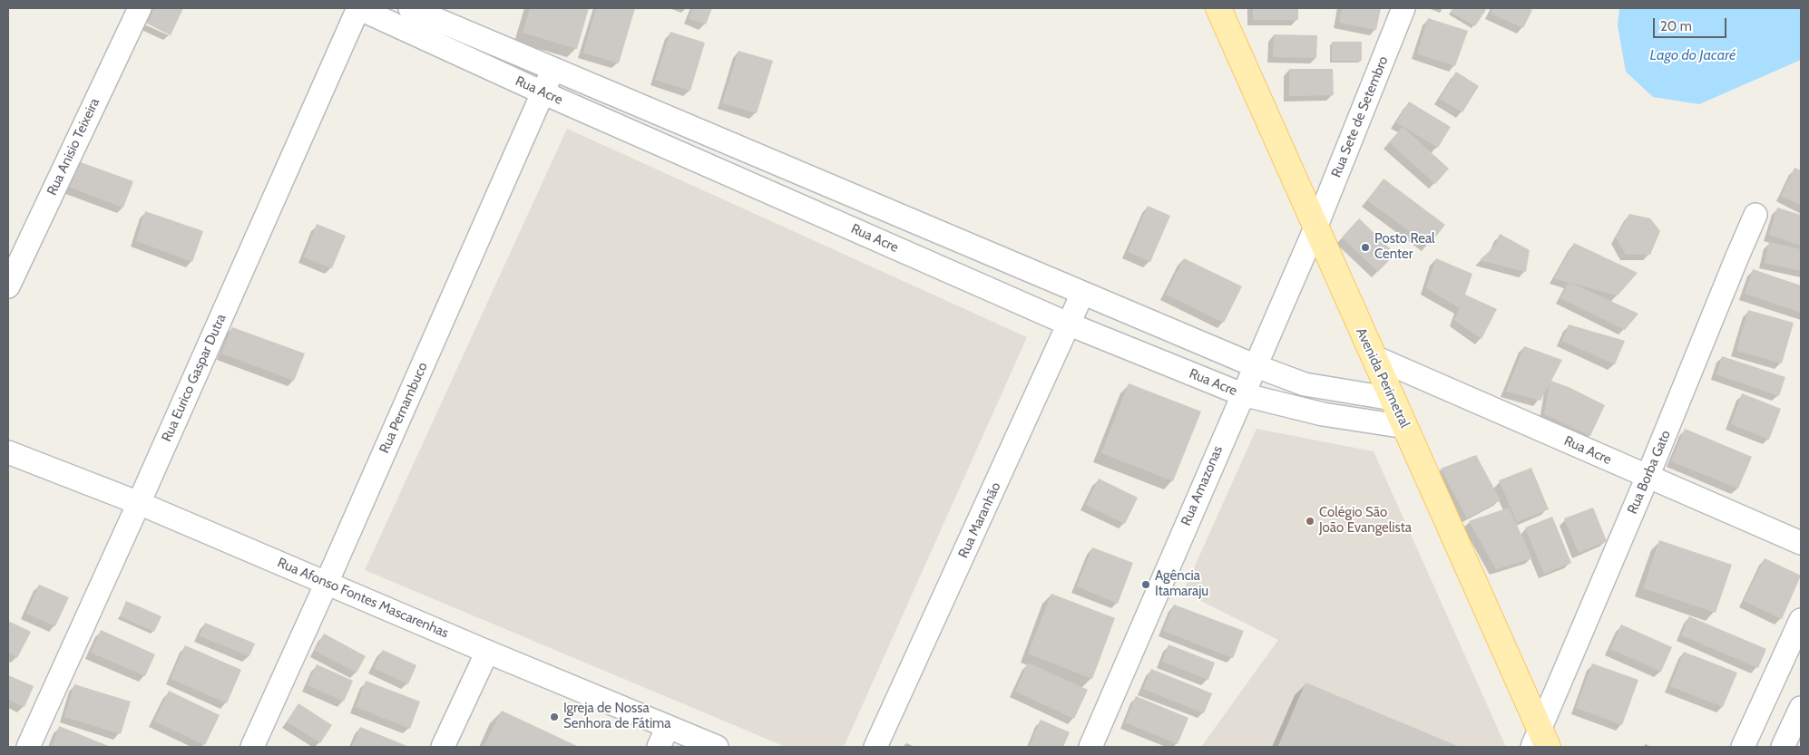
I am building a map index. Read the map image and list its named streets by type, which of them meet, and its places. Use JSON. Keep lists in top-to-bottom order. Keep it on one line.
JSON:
{"streets":{"main road":["Avenida Perimetral"],"street":["Rua Acre","Rua Sete de Setembro","Rua Anisio Teixeira","Rua Eurico Gaspar Dutra","Rua Pernambuco","Rua Borba Gato","Rua Amazonas","Rua Maranhão","Rua Afonso Fontes Mascarenhas"]},"crossings":[["Rua Acre","Rua Eurico Gaspar Dutra"],["Rua Acre","Avenida Perimetral"],["Rua Acre","Rua Pernambuco"],["Rua Acre","Rua Borba Gato"],["Rua Acre","Rua Amazonas"],["Rua Acre","Rua Maranhão"],["Rua Sete de Setembro","Avenida Perimetral"],["Rua Sete de Setembro","Rua Amazonas"],["Rua Eurico Gaspar Dutra","Rua Afonso Fontes Mascarenhas"],["Avenida Perimetral","Rua Borba Gato"],["Avenida Perimetral","Rua Amazonas"],["Rua Pernambuco","Rua Afonso Fontes Mascarenhas"]],"water":["Lago do Jacaré"],"places":["Posto Real Center","Colégio São João Evangelista","Agência Itamaraju","Igreja de Nossa Senhora de Fátima"],"scale_bar":"20 m"}
